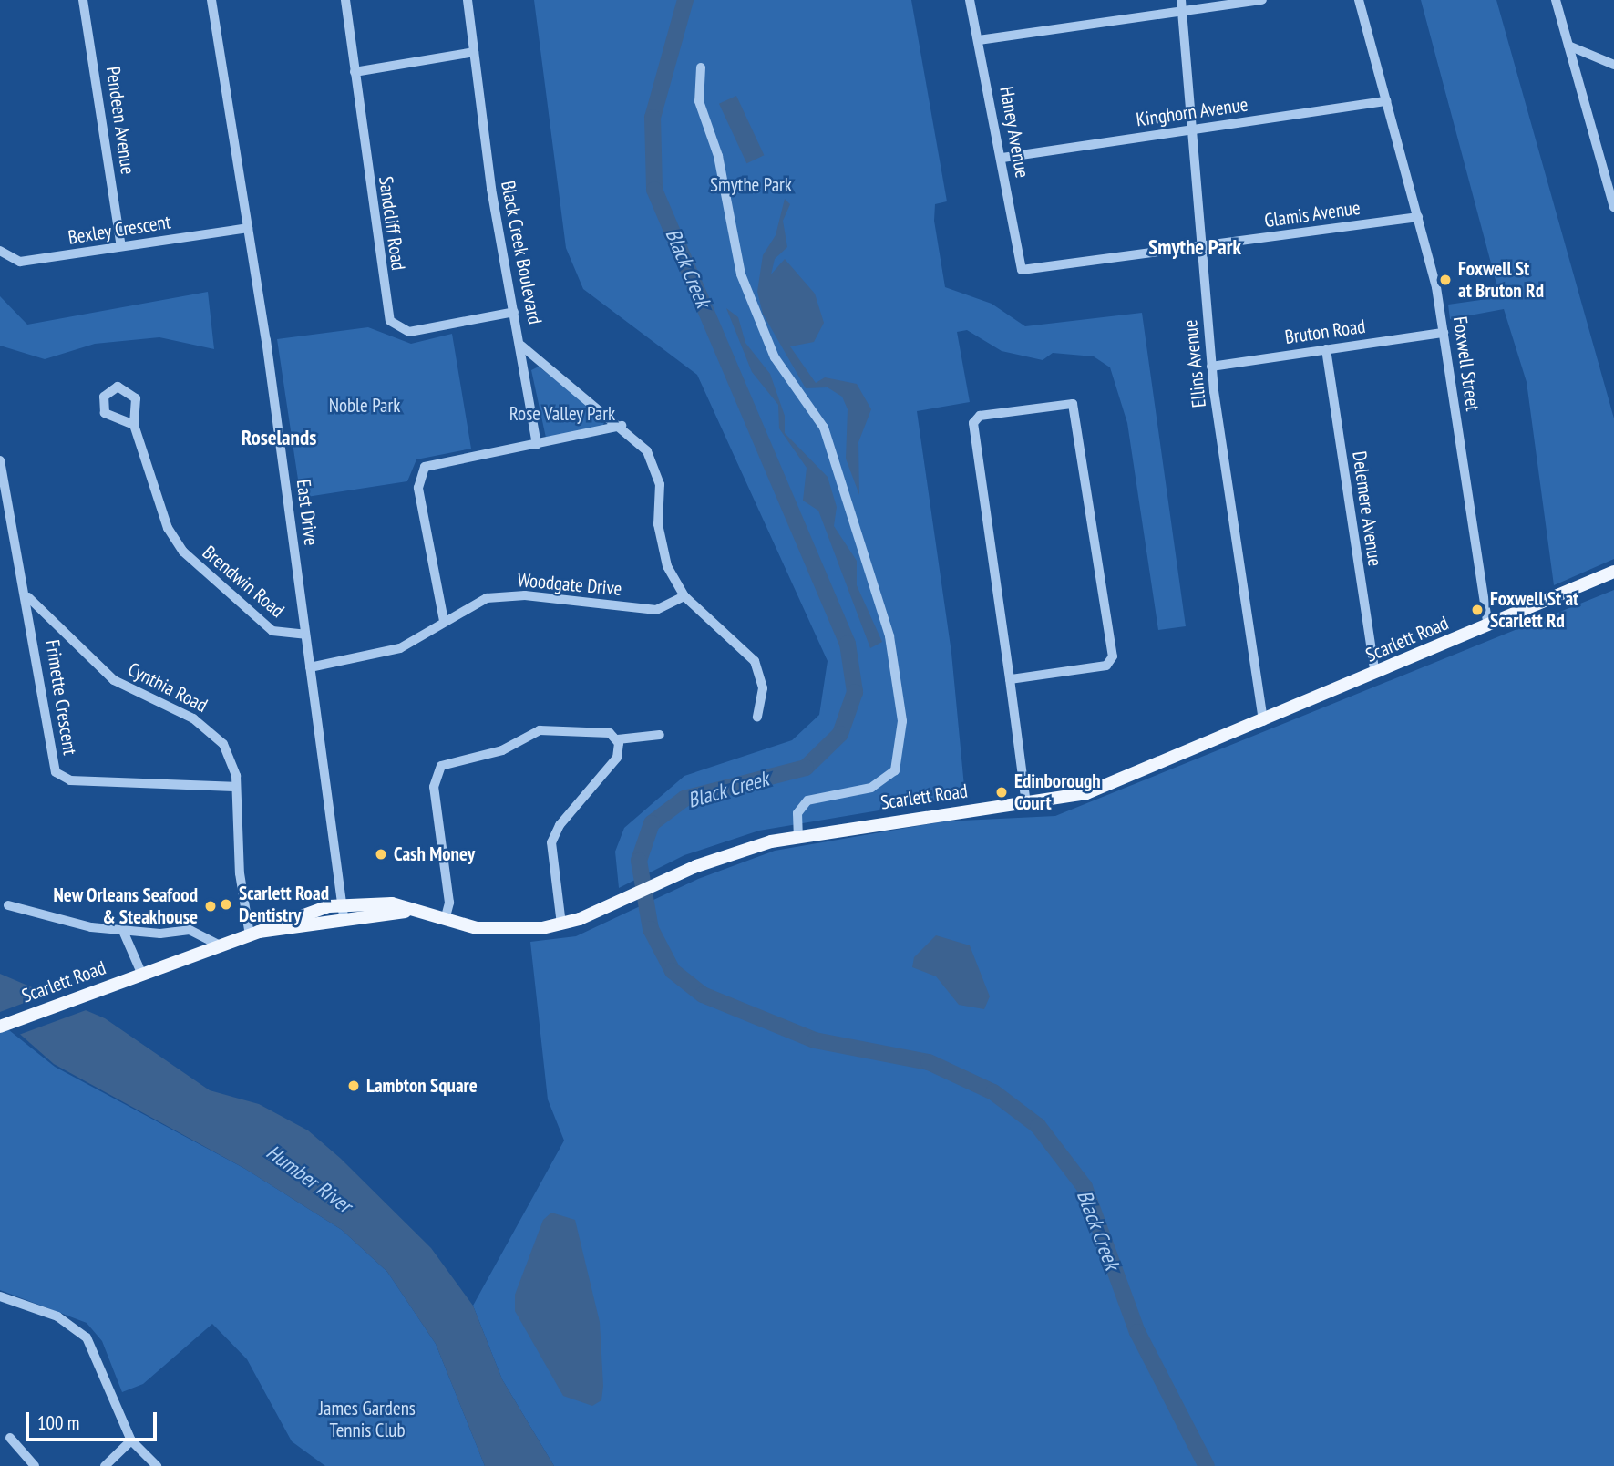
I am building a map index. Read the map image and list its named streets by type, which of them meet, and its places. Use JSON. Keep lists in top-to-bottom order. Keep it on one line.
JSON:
{"streets":{"main road":["Scarlett Road"],"street":["Kinghorn Avenue","Pendeen Avenue","Haney Avenue","Glamis Avenue","Sandcliff Road","Bexley Crescent","Black Creek Boulevard","Bruton Road","Ellins Avenue","Foxwell Street","Delemere Avenue","East Drive","Brendwin Road","Woodgate Drive","Cynthia Road","Frimette Crescent"]},"crossings":[["Kinghorn Avenue","Haney Avenue"],["Kinghorn Avenue","Ellins Avenue"],["Kinghorn Avenue","Foxwell Street"],["Pendeen Avenue","Bexley Crescent"],["Haney Avenue","Glamis Avenue"],["Glamis Avenue","Ellins Avenue"],["Glamis Avenue","Foxwell Street"],["Sandcliff Road","Black Creek Boulevard"],["Bexley Crescent","East Drive"],["Black Creek Boulevard","Woodgate Drive"],["Bruton Road","Ellins Avenue"],["Bruton Road","Foxwell Street"],["Bruton Road","Delemere Avenue"],["Ellins Avenue","Scarlett Road"],["Foxwell Street","Scarlett Road"],["Delemere Avenue","Scarlett Road"],["East Drive","Brendwin Road"],["East Drive","Woodgate Drive"],["East Drive","Scarlett Road"],["Scarlett Road","Cynthia Road"],["Cynthia Road","Frimette Crescent"]],"districts":["Smythe Park","Roselands"],"water":["Black Creek","Humber River"],"parks":["Smythe Park","Noble Park","Rose Valley Park","James Gardens Tennis Club"],"places":["Foxwell St at Bruton Rd","Foxwell St at Scarlett Rd","Edinborough Court","Cash Money","Scarlett Road Dentistry","New Orleans Seafood & Steakhouse","Lambton Square"],"scale_bar":"100 m"}
